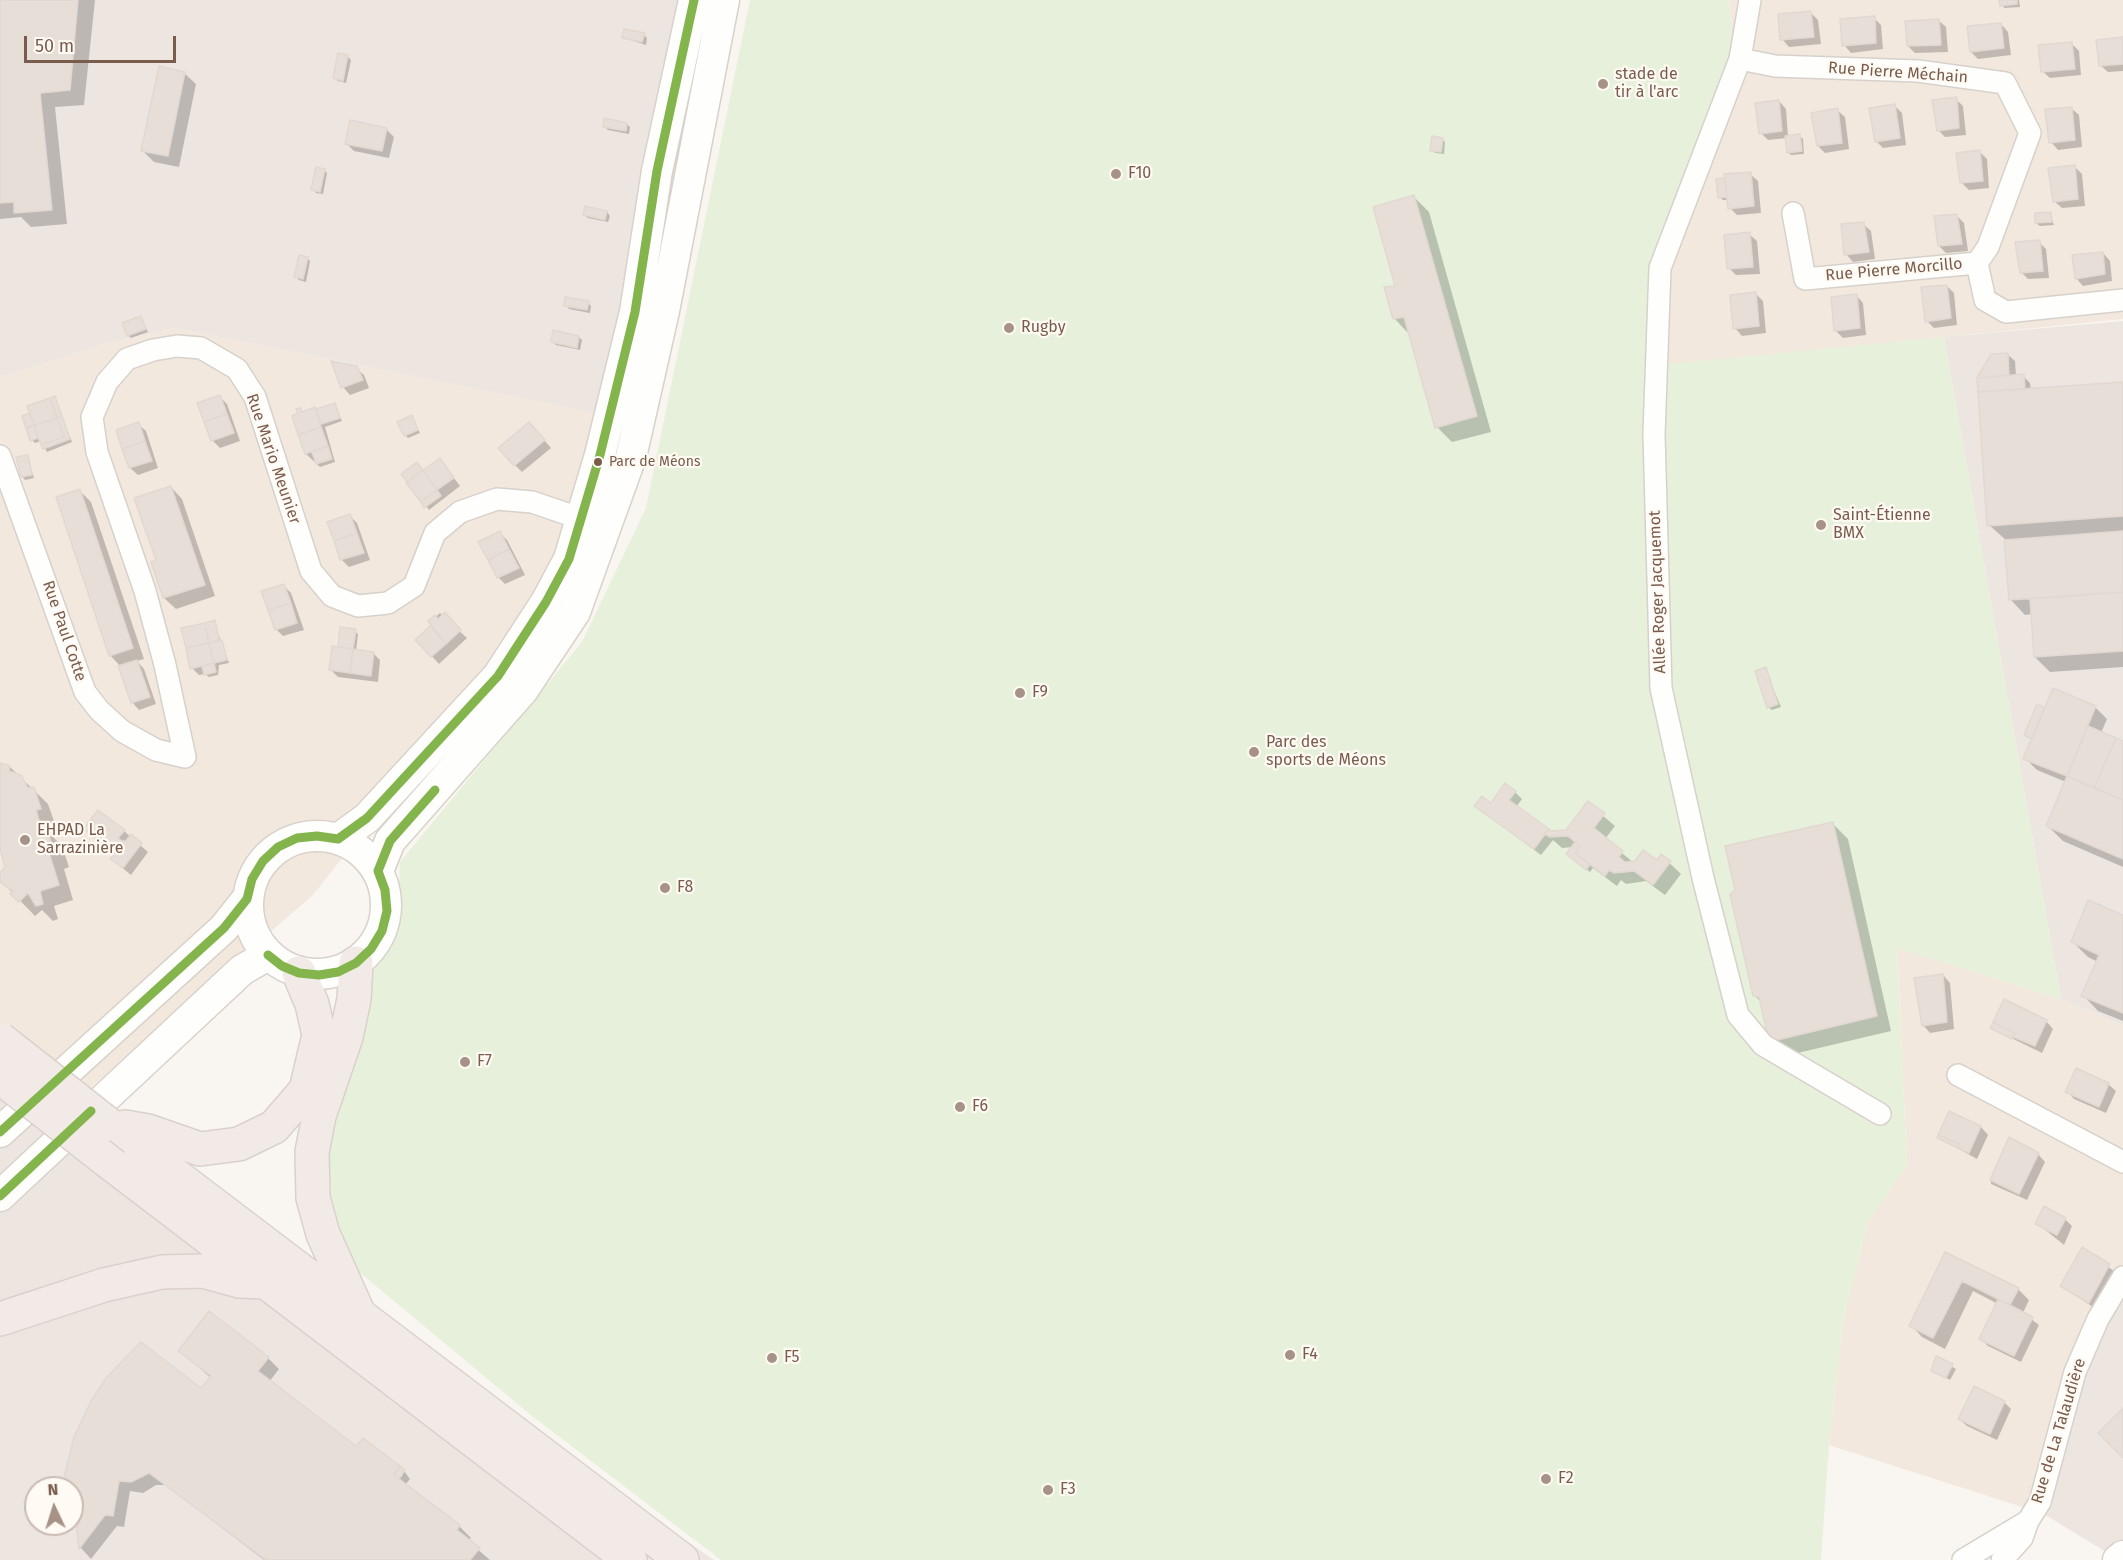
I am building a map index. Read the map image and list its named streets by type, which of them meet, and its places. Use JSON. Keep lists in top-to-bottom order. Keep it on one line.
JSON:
{"streets":{"street":["Rue Pierre Méchain","Rue Pierre Morcillo","Rue Mario Meunier","Allée Roger Jacquemot","Rue Paul Cotte","Rue de La Talaudière"]},"crossings":[["Rue Pierre Méchain","Rue Pierre Morcillo"],["Rue Pierre Méchain","Allée Roger Jacquemot"],["Rue Mario Meunier","Rue Paul Cotte"]],"places":["stade de tir à l'arc","F10","Rugby","Parc de Méons","Saint-Étienne BMX","F9","Parc des sports de Méons","EHPAD La Sarrazinière","F8","F7","F6","F4","F5","F2","F3"],"scale_bar":"50 m","north":"top"}
